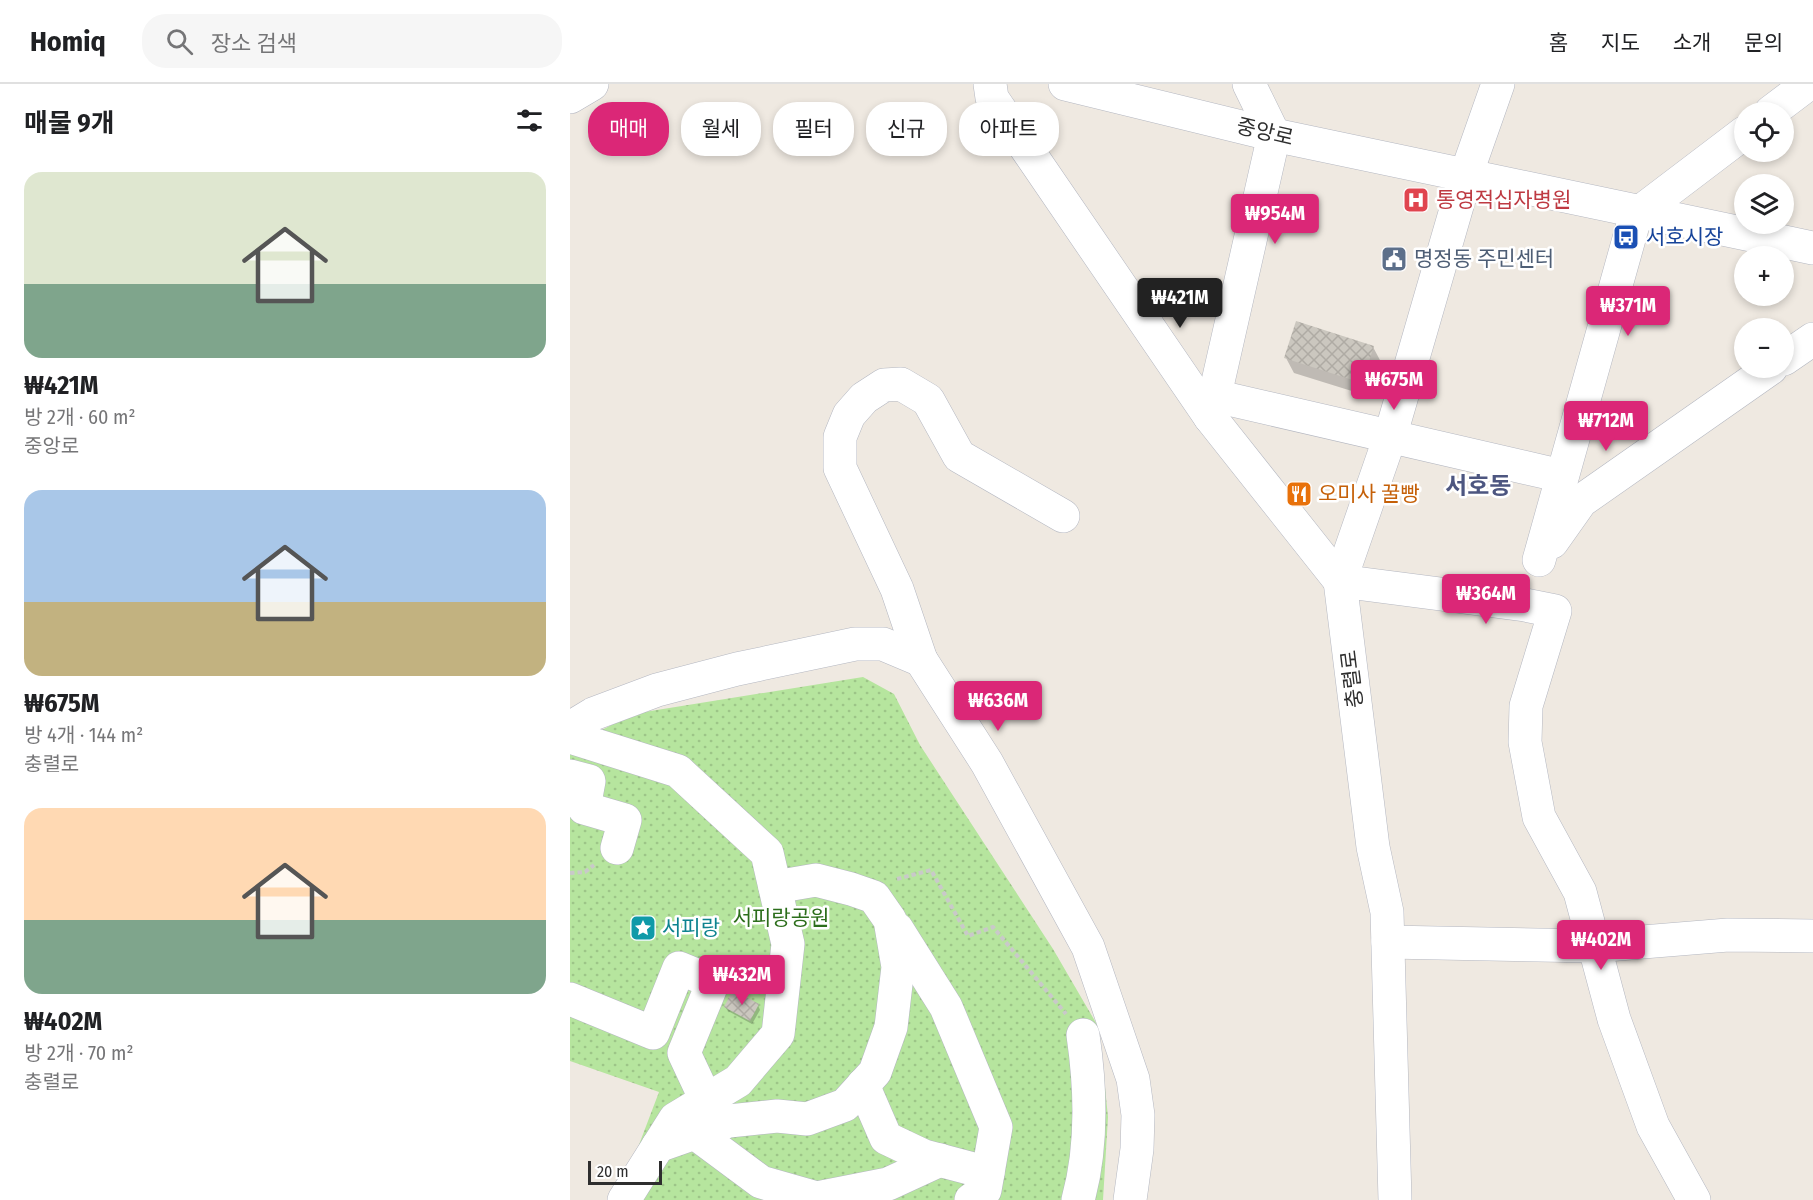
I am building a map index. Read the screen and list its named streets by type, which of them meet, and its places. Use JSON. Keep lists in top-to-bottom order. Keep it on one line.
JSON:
{"streets":{"street":["중앙로","충렬로"]},"crossings":[["중앙로","충렬로"]],"districts":["서호동"],"parks":["서피랑공원"],"places":{"hospital":["통영적십자병원"],"bus stop":["서호시장"],"public building":["명정동 주민센터"],"restaurant":["오미사 꿀빵"],"place":["서피랑"]},"scale_bar":"20 m","page":{"header":"Homiq","search":"장소 검색","nav":["홈","지도","소개","문의"],"heading":"매물 9개","map_buttons":["+","−"],"chip":["매매","월세","필터","신규","아파트"],"list":[{"name":"₩421M","note":"방 2개 · 60 m² · 중앙로"},{"name":"₩675M","note":"방 4개 · 144 m² · 충렬로"},{"name":"₩402M","note":"방 2개 · 70 m² · 충렬로"}],"price":["₩954M","₩421M","₩371M","₩675M","₩712M","₩364M","₩636M","₩402M","₩432M"],"scale":"20 m"}}
